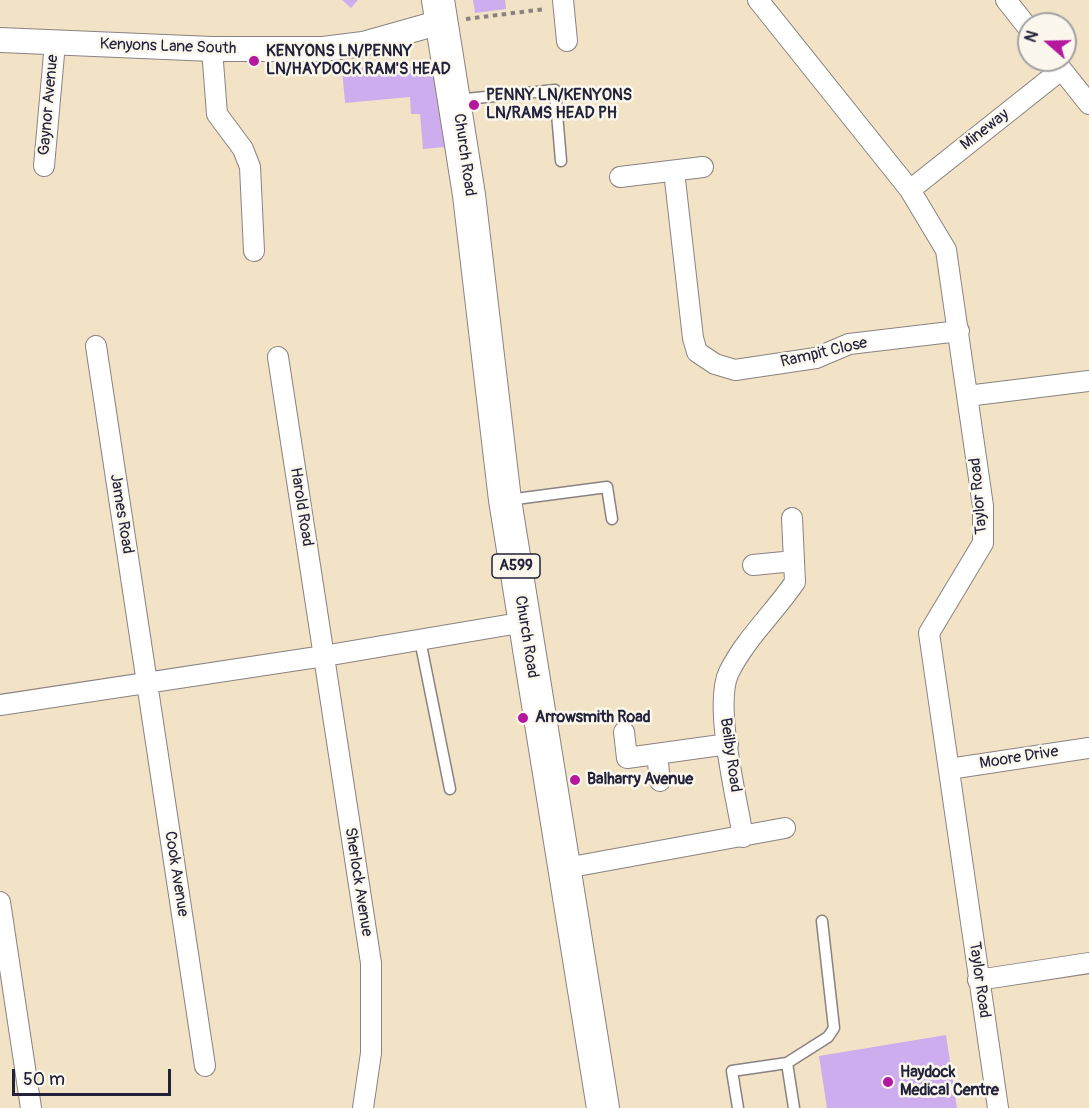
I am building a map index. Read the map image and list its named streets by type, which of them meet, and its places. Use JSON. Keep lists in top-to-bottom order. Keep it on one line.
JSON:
{"streets":{"main road":["Church Road","A599"],"street":["Kenyons Lane South","Gaynor Avenue","Mineway","Rampit Close","Taylor Road","Harold Road","James Road","Beilby Road","Moore Drive","Cook Avenue","Sherlock Avenue"]},"crossings":[["Kenyons Lane South","Gaynor Avenue"],["Kenyons Lane South","Church Road"],["Mineway","Taylor Road"],["Rampit Close","Taylor Road"],["Taylor Road","Moore Drive"],["Harold Road","Sherlock Avenue"],["James Road","Cook Avenue"]],"places":["KENYONS LN/PENNY LN/HAYDOCK RAM'S HEAD","PENNY LN/KENYONS LN/RAMS HEAD PH","Arrowsmith Road","Balharry Avenue","Haydock Medical Centre"],"scale_bar":"50 m","north":"left"}
